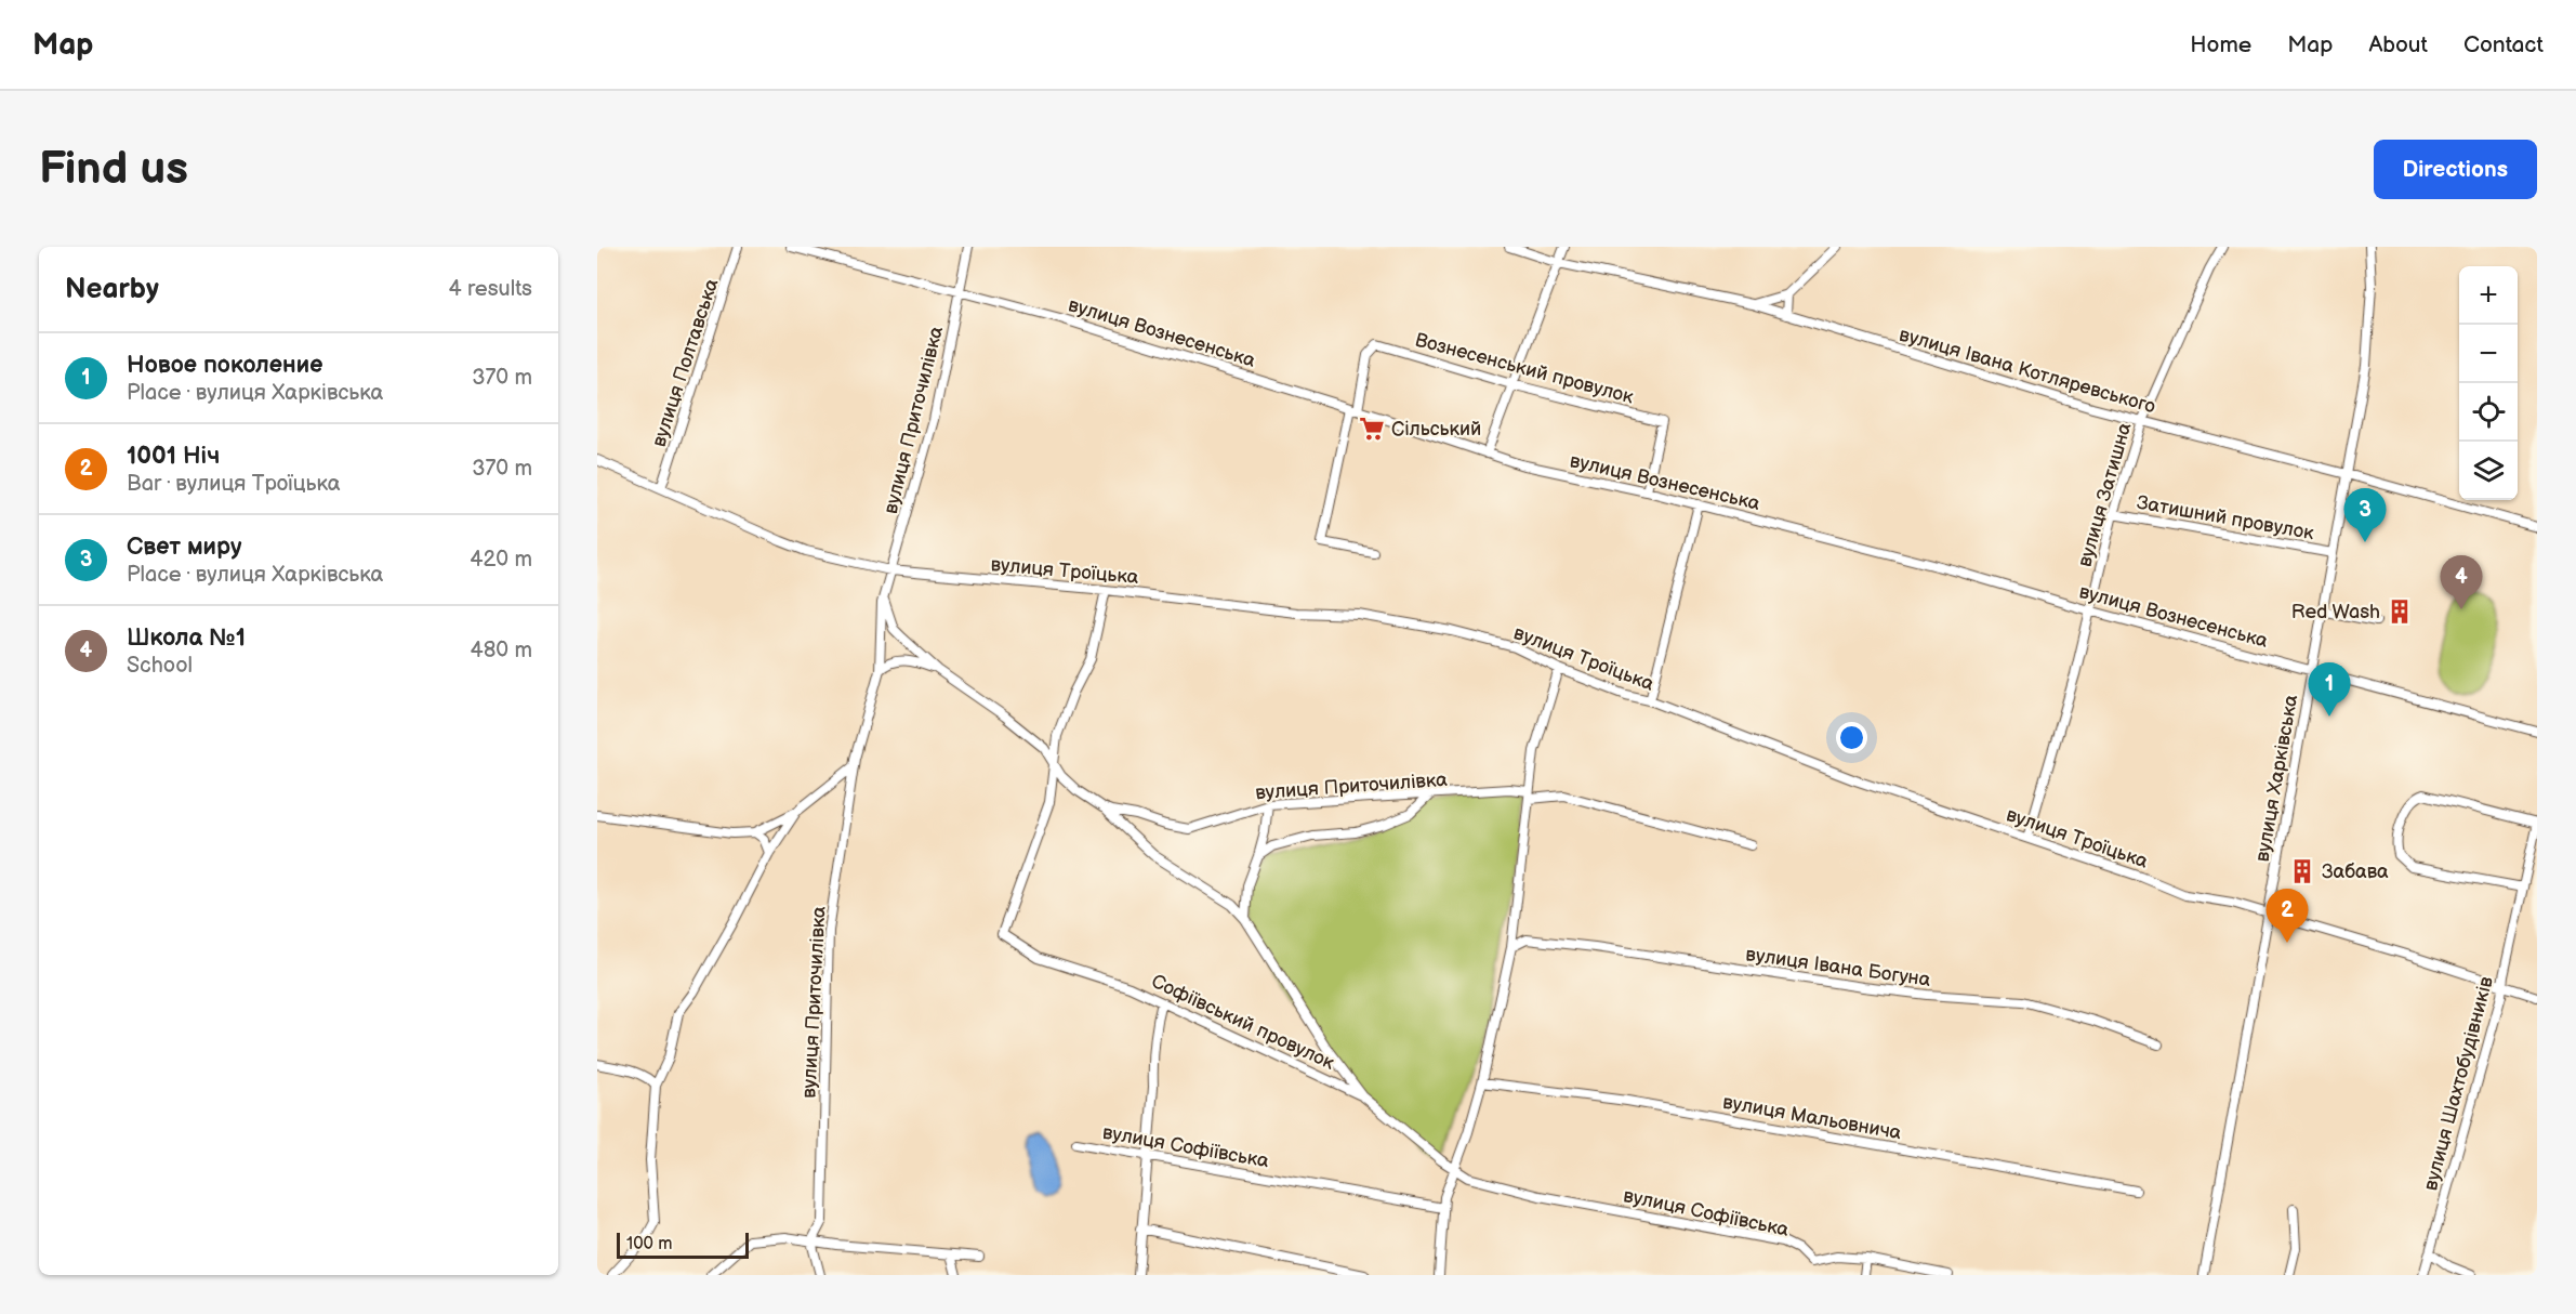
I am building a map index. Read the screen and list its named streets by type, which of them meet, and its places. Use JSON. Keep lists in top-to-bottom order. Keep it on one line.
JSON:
{"streets":{"street":["вулиця Вознесенська","вулиця Полтавська","Вознесенський провулок","вулиця Івана Котляревського","вулиця Приточилівка","вулиця Затишна","Затишний провулок","вулиця Троїцька","вулиця Харківська","вулиця Івана Богуна","Софіївський провулок","вулиця Шахтобудівників","вулиця Мальовнича","вулиця Софіївська"]},"crossings":[["вулиця Вознесенська","Вознесенський провулок"],["вулиця Вознесенська","вулиця Приточилівка"],["вулиця Вознесенська","вулиця Затишна"],["вулиця Вознесенська","вулиця Харківська"],["вулиця Полтавська","вулиця Троїцька"],["вулиця Івана Котляревського","вулиця Затишна"],["вулиця Івана Котляревського","вулиця Харківська"],["вулиця Приточилівка","вулиця Троїцька"],["вулиця Приточилівка","Софіївський провулок"],["вулиця Затишна","Затишний провулок"],["вулиця Затишна","вулиця Троїцька"],["Затишний провулок","вулиця Харківська"],["вулиця Троїцька","вулиця Харківська"],["вулиця Троїцька","вулиця Шахтобудівників"],["Софіївський провулок","вулиця Софіївська"]],"places":{"supermarket":["Сільський"],"building":["Red Wash","Забава"]},"scale_bar":"100 m","page":{"header":"Map","nav":["Home","Map","About","Contact"],"buttons":"Directions","title":"Find us","heading":["Nearby","4 results"],"map_buttons":["+","−"],"list":[{"mark":"1","name":"Новое поколение","note":"Place · вулиця Харківська","value":"370 m"},{"mark":"2","name":"1001 Ніч","note":"Bar · вулиця Троїцька","value":"370 m"},{"mark":"3","name":"Свет миру","note":"Place · вулиця Харківська","value":"420 m"},{"mark":"4","name":"Школа №1","note":"School","value":"480 m"}],"pins":["3","4","1","2"],"scale":"100 m"}}
